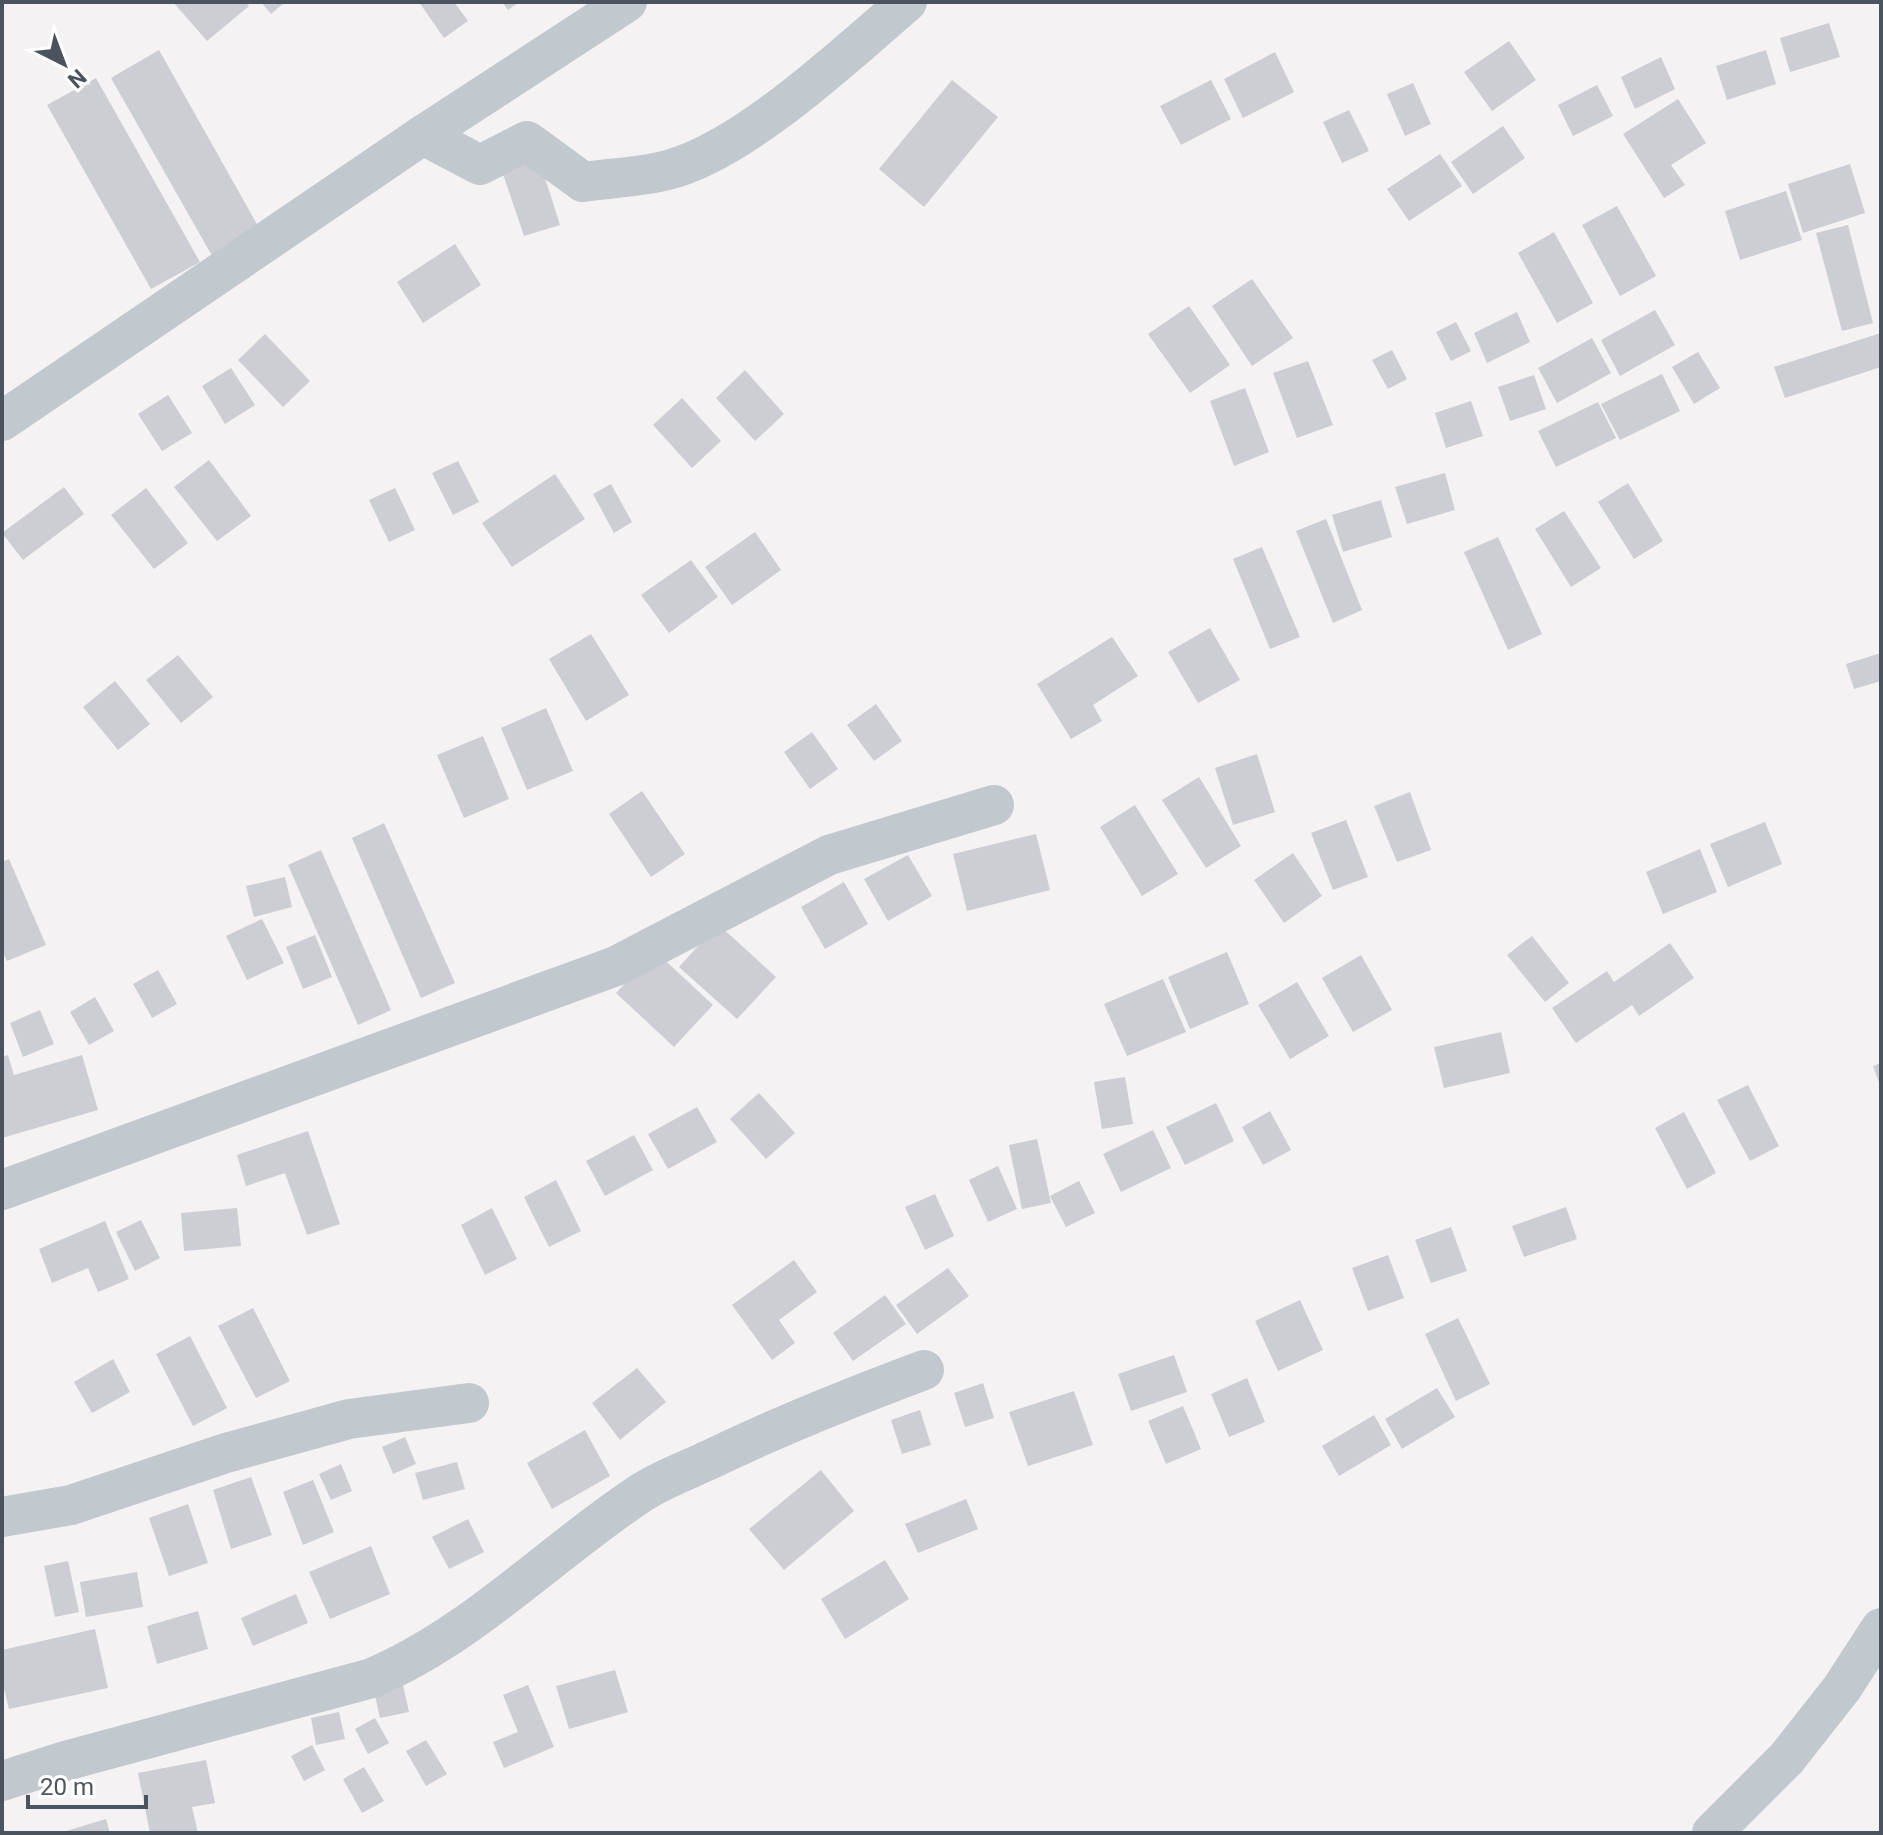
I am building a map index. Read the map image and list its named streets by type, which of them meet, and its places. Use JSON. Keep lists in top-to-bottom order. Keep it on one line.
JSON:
{"scale_bar":"20 m","north":"bottom right"}
